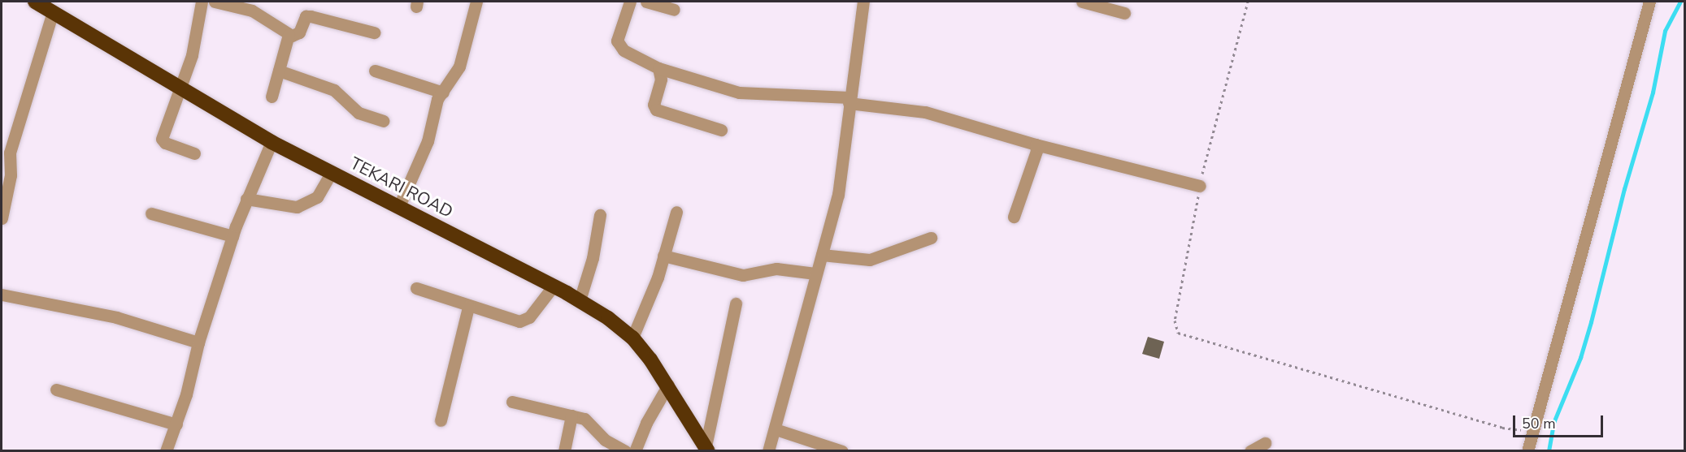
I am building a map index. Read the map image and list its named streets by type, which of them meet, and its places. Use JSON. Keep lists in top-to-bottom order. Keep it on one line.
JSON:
{"streets":{"highway":["TEKARI ROAD"]},"scale_bar":"50 m"}
